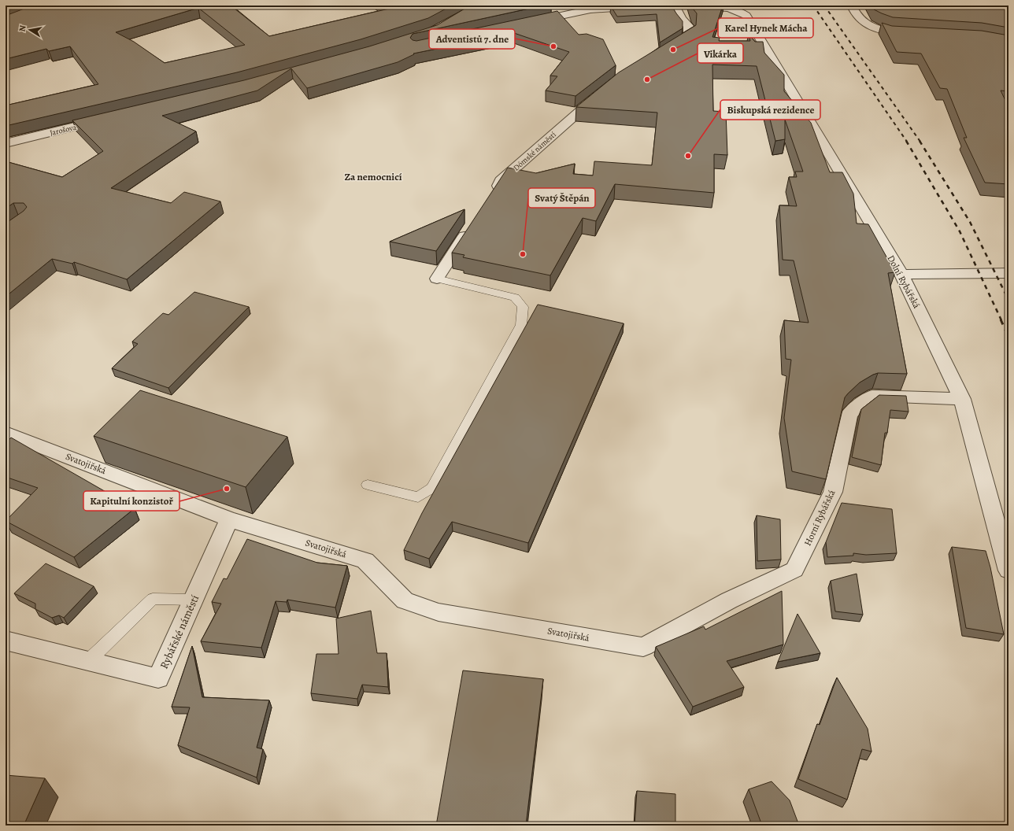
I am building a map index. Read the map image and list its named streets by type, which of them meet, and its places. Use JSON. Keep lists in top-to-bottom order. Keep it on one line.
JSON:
{"streets":{"street":["Jarošova","Dómské náměstí","Dolní Rybářská","Svatojiřská","Horní Rybářská","Rybářské náměstí"]},"crossings":[["Dolní Rybářská","Horní Rybářská"],["Svatojiřská","Horní Rybářská"],["Svatojiřská","Rybářské náměstí"]],"districts":["Za nemocnicí"],"places":["Adventistů 7. dne","Karel Hynek Mácha","Vikárka","Biskupská rezidence","Svatý Štěpán","Kapitulní konzistoř"],"north":"left"}
